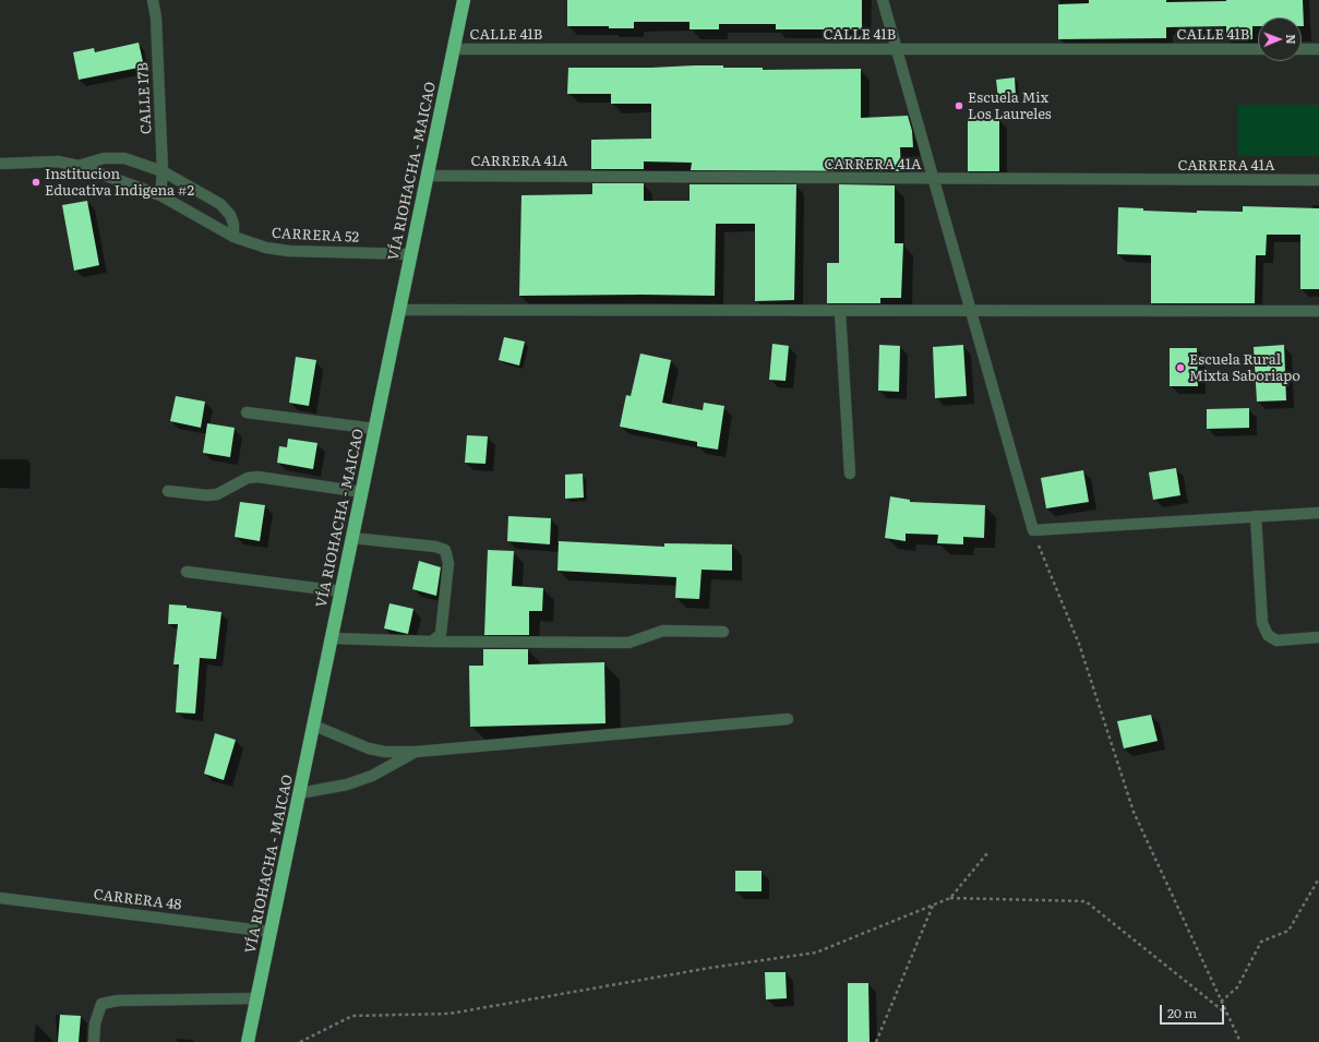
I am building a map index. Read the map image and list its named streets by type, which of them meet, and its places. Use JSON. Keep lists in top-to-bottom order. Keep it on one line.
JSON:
{"streets":{"highway":["VÍA RIOHACHA - MAICAO"],"street":["CALLE 41B","CALLE 17B","CARRERA 41A","CARRERA 52","CARRERA 48"]},"crossings":[["CALLE 41B","VÍA RIOHACHA - MAICAO"],["CALLE 17B","CARRERA 52"],["CARRERA 41A","VÍA RIOHACHA - MAICAO"],["VÍA RIOHACHA - MAICAO","CARRERA 52"],["VÍA RIOHACHA - MAICAO","CARRERA 48"]],"places":["Escuela Mix Los Laureles","Institucion Educativa Indigena #2","Escuela Rural Mixta Saboriapo"],"scale_bar":"20 m","north":"right"}
